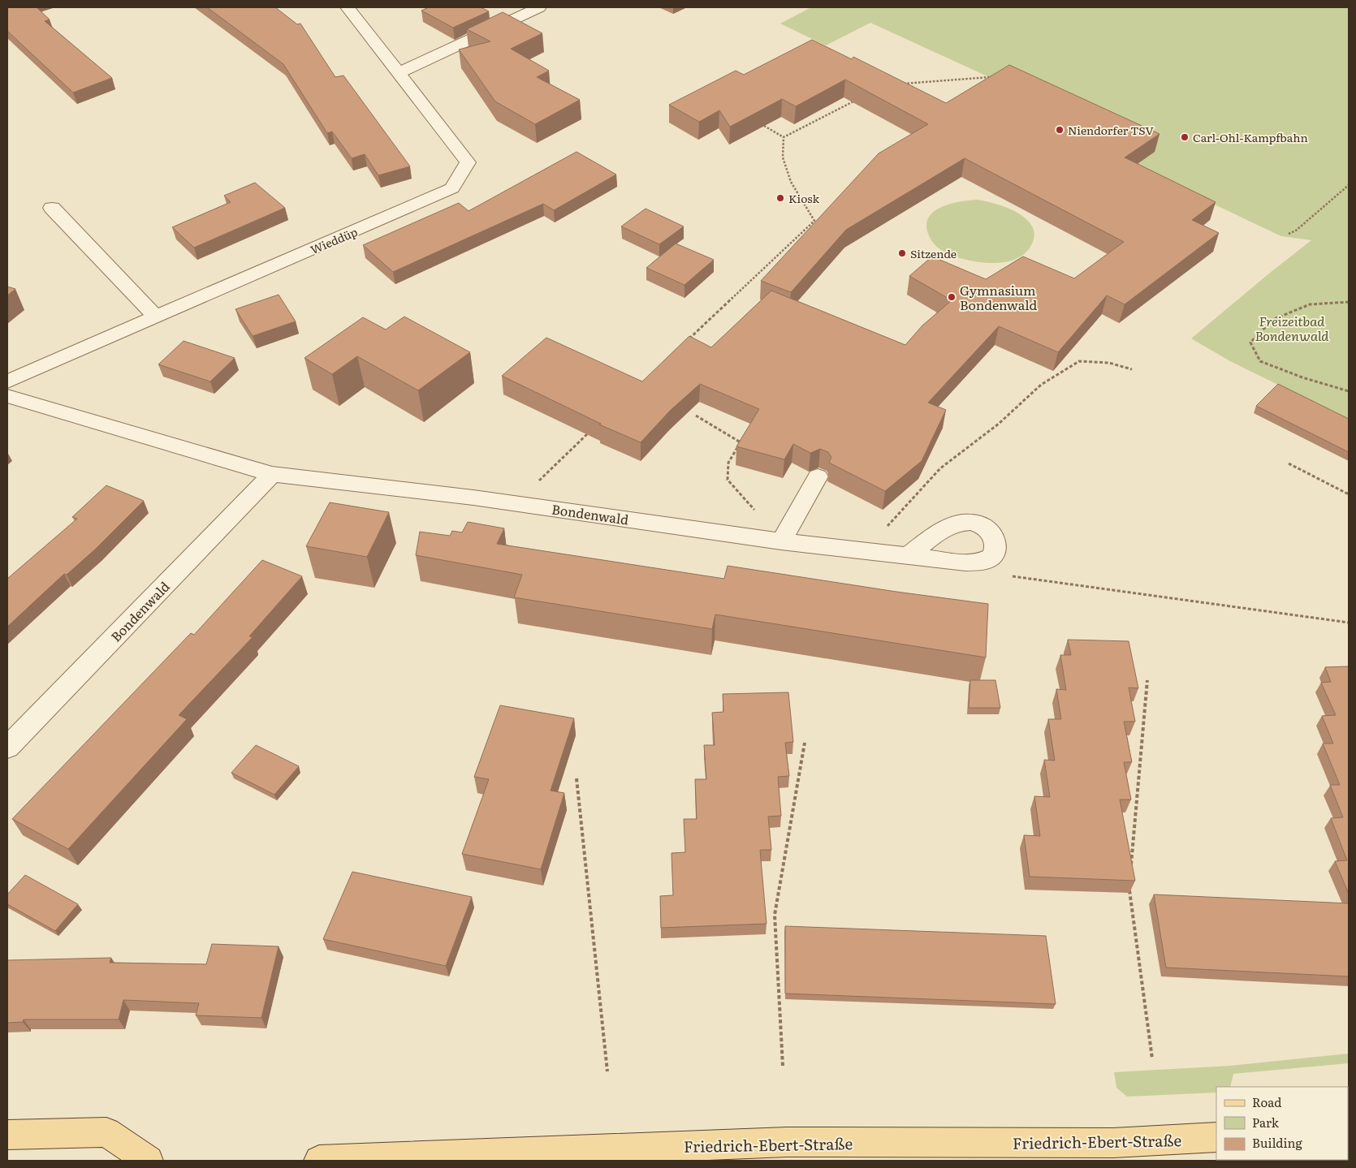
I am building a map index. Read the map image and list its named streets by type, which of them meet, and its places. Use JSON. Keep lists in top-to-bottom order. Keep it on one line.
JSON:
{"streets":{"main road":["Friedrich-Ebert-Straße"],"street":["Wieddüp","Bondenwald"]},"parks":["Freizeitbad Bondenwald"],"places":["Niendorfer TSV","Carl-Ohl-Kampfbahn","Kiosk","Sitzende","Gymnasium Bondenwald"],"legend":["Road","Park","Building"]}
